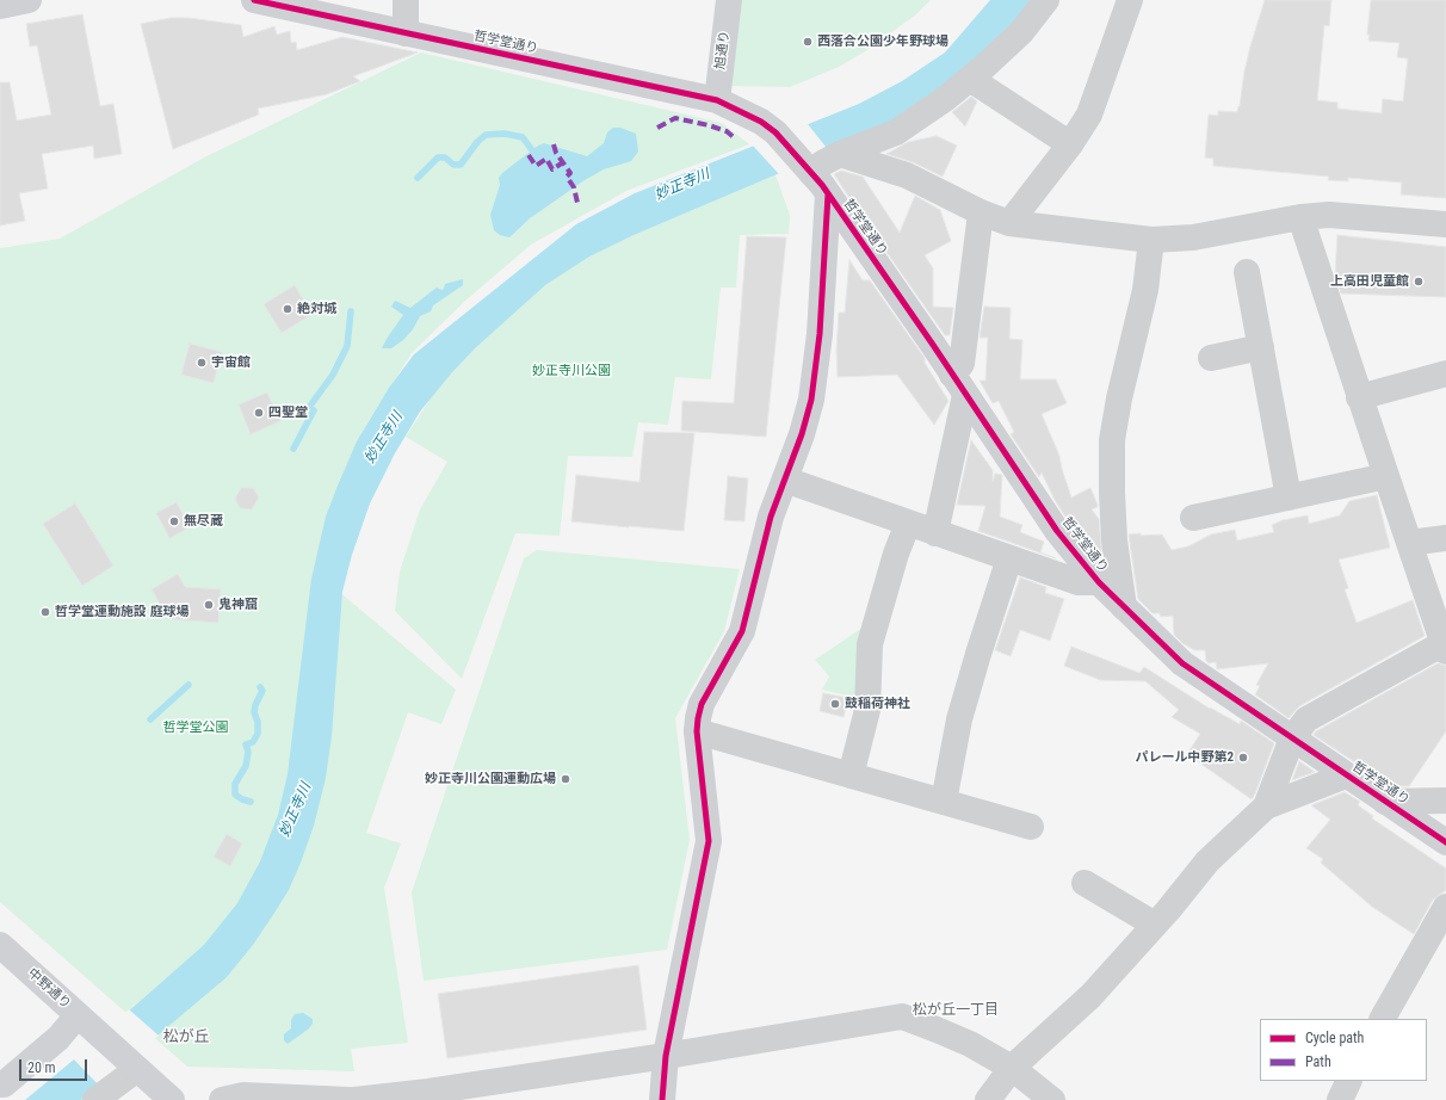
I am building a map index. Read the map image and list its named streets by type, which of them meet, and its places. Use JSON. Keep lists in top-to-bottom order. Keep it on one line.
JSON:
{"streets":{"street":["哲学堂通り","旭通り","中野通り"]},"crossings":[["哲学堂通り","旭通り"]],"districts":["松が丘一丁目","松が丘"],"water":["妙正寺川"],"parks":["妙正寺川公園","哲学堂公園"],"places":["西落合公園少年野球場","上高田児童館","絶対城","宇宙館","四聖堂","無尽蔵","鬼神窟","哲学堂運動施設 庭球場","鼓稲荷神社","パレール中野第2","妙正寺川公園運動広場"],"legend":["Cycle path","Path"],"scale_bar":"20 m"}
